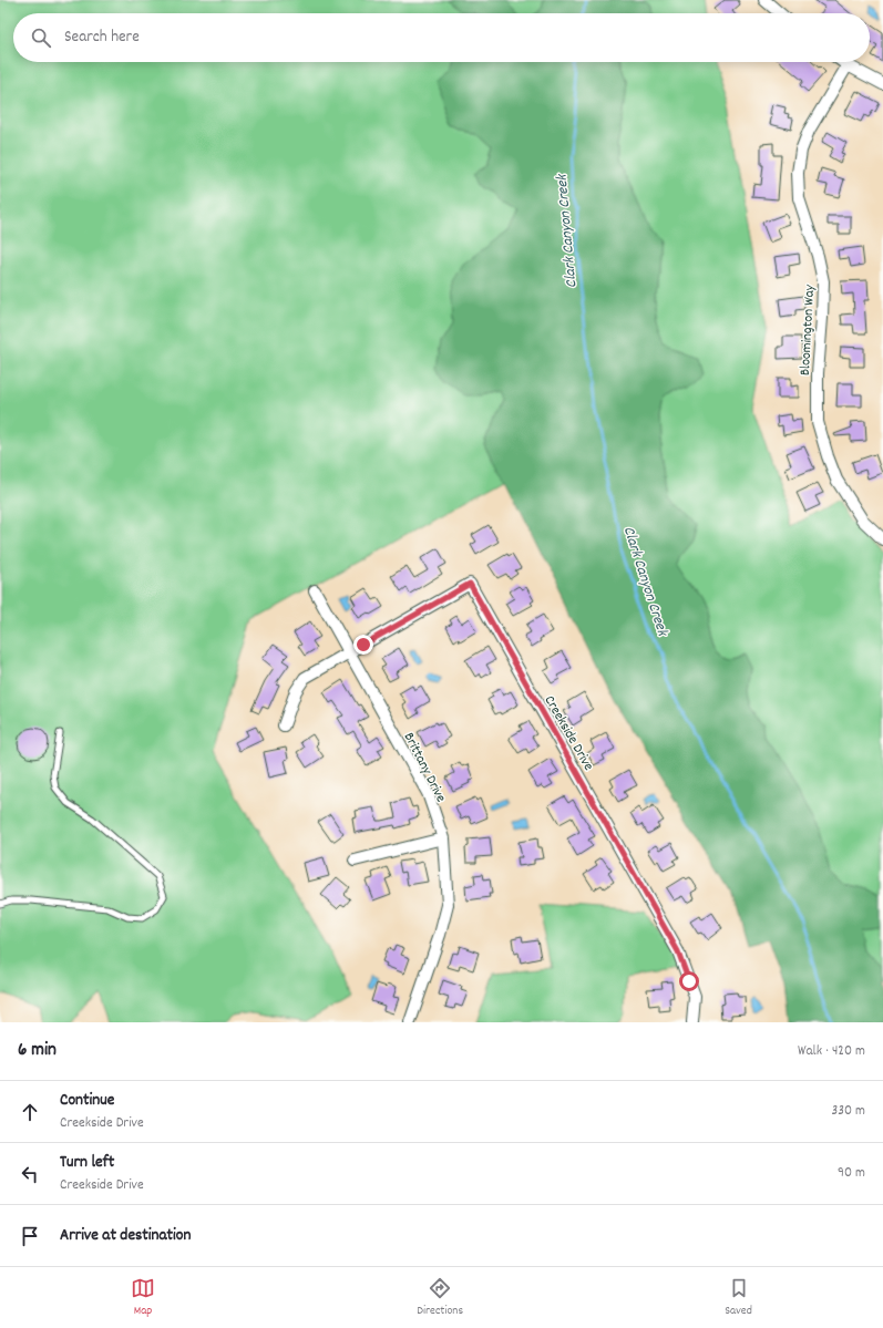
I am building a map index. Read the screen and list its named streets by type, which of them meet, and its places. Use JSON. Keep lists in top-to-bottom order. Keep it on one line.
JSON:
{"streets":{"street":["Bloomington Way","Creekside Drive","Brittany Drive"]},"crossings":[["Creekside Drive","Brittany Drive"]],"water":["Clark Canyon Creek"],"page":{"search":"Search here","heading":["6 min","Walk · 420 m"],"list":[["Continue","Creekside Drive","330 m"],["Turn left","Creekside Drive","90 m"],"Arrive at destination"],"nav":["Map","Directions","Saved"]}}
